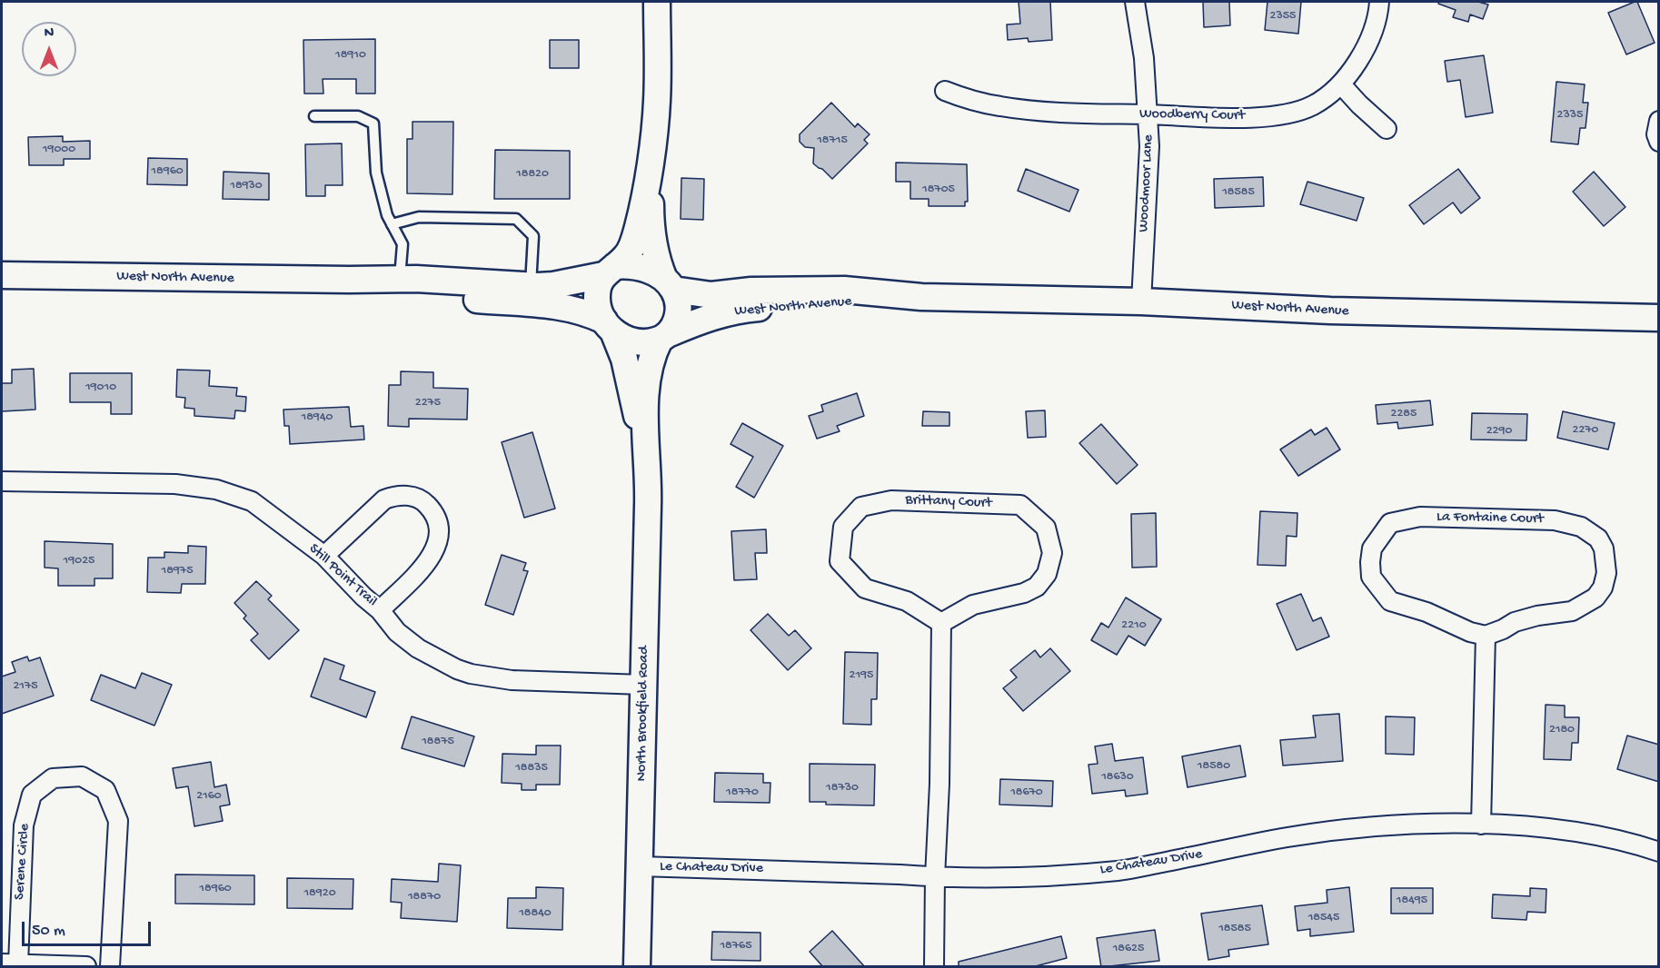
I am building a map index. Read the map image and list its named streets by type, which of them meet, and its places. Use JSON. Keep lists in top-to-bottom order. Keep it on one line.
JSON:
{"streets":{"main road":["West North Avenue","North Brookfield Road"],"street":["Woodberry Court","Woodmoor Lane","Brittany Court","La Fontaine Court","Still Point Trail","Serene Circle","Le Chateau Drive"]},"crossings":[["Woodberry Court","Woodmoor Lane"],["Woodmoor Lane","West North Avenue"],["West North Avenue","North Brookfield Road"],["Still Point Trail","North Brookfield Road"],["North Brookfield Road","Le Chateau Drive"]],"house_numbers":["2355","18910","2335","18715","19000","18960","18820","18930","18705","18585","19010","2275","2285","18940","2270","2290","19025","18975","2210","2195","2175","2180","18875","18580","18835","18630","18730","18770","18670","2160","18960","18920","18870","18495","18840","18545","18585","18765","18625"],"scale_bar":"50 m","north":"top"}
